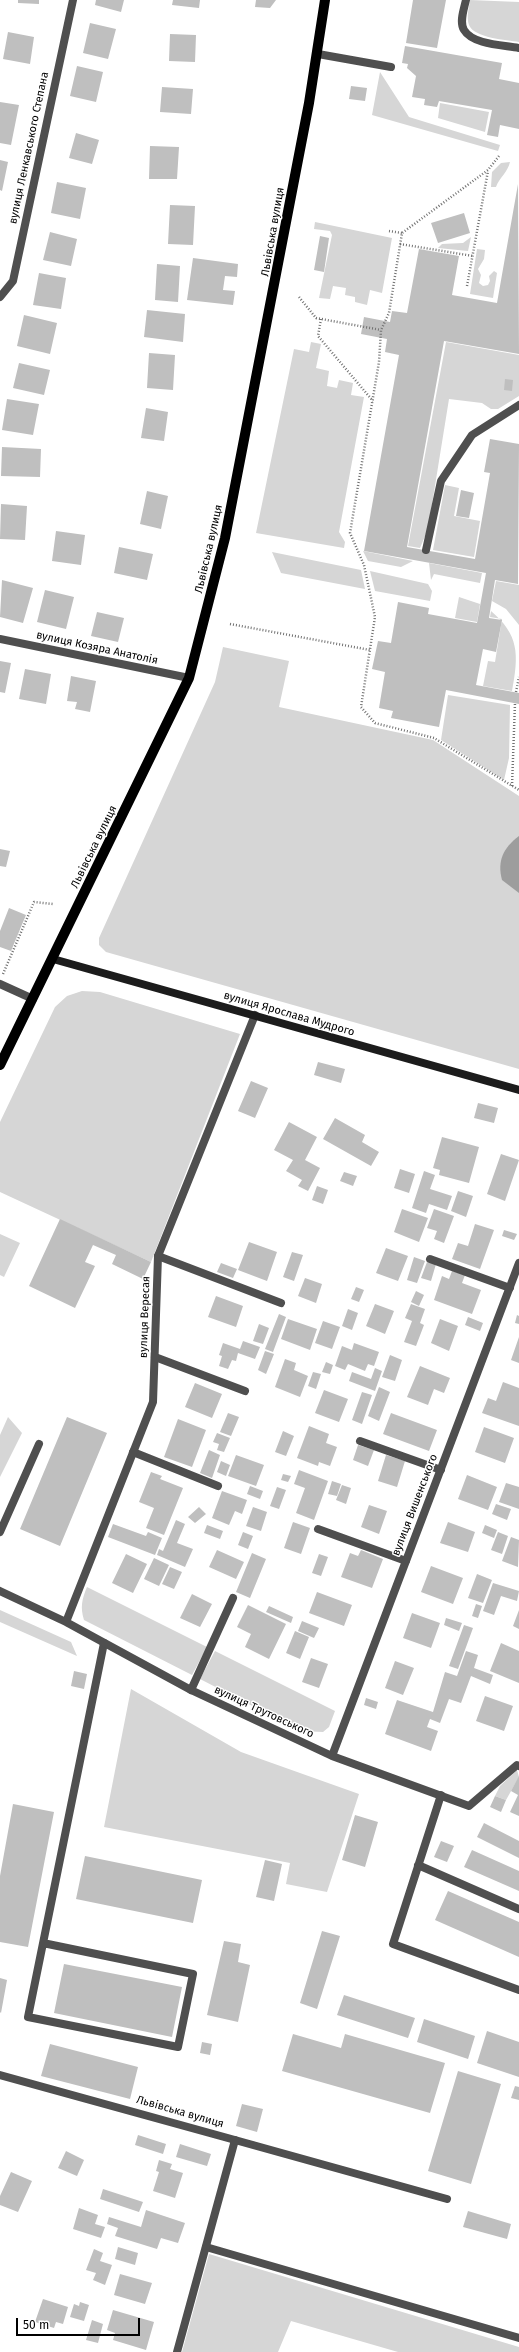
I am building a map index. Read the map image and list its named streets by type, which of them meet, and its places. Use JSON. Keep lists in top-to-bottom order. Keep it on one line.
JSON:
{"streets":{"main road":["Львівська вулиця","вулиця Ярослава Мудрого"],"street":["вулиця Ленкавського Степана","вулиця Козяра Анатолія","вулиця Вересая","вулиця Вишенського","вулиця Трутовського"]},"crossings":[["Львівська вулиця","вулиця Козяра Анатолія"],["Львівська вулиця","вулиця Ярослава Мудрого"],["вулиця Ярослава Мудрого","вулиця Вересая"],["вулиця Вересая","вулиця Трутовського"],["вулиця Вишенського","вулиця Трутовського"]],"scale_bar":"50 m"}
